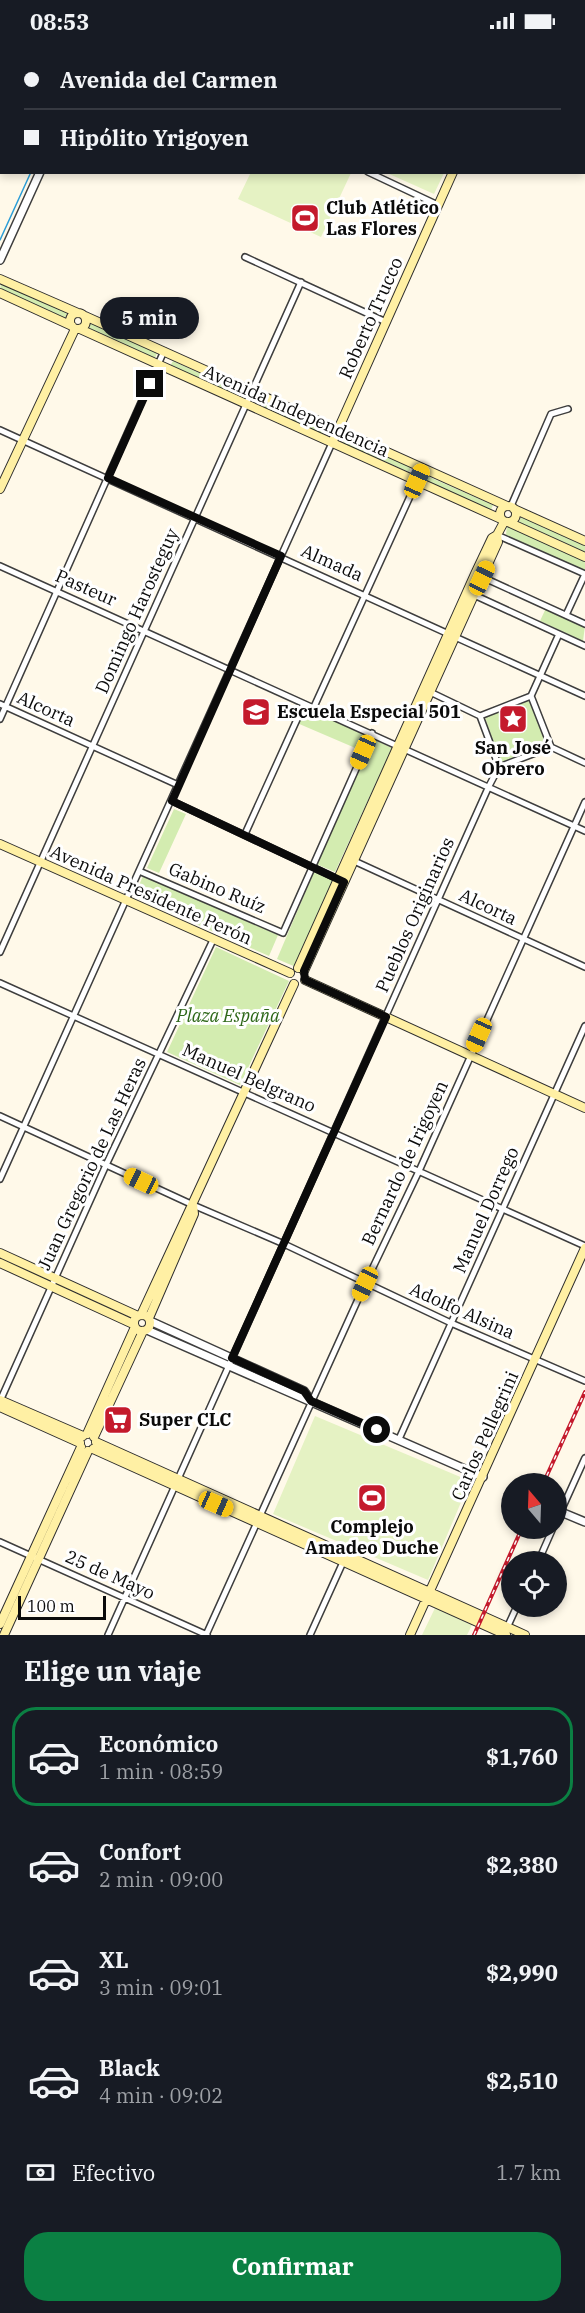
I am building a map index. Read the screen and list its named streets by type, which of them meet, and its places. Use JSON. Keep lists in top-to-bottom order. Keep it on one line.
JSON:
{"streets":{"main road":["Roberto Trucco","Avenida Independencia","Avenida Presidente Perón","Carlos Pellegrini"],"street":["Almada","Pasteur","Domingo Harosteguy","Alcorta","Gabino Ruíz","Pueblos Originarios","Manuel Belgrano","Bernardo de Irigoyen","Juan Gregorio de Las Heras","Manuel Dorrego","Adolfo Alsina","25 de Mayo"]},"crossings":[["Roberto Trucco","Avenida Independencia"],["Avenida Independencia","Domingo Harosteguy"],["Almada","Domingo Harosteguy"],["Pasteur","Domingo Harosteguy"],["Pasteur","Pueblos Originarios"],["Pasteur","Bernardo de Irigoyen"],["Domingo Harosteguy","Alcorta"],["Domingo Harosteguy","Avenida Presidente Perón"],["Alcorta","Pueblos Originarios"],["Alcorta","Bernardo de Irigoyen"],["Avenida Presidente Perón","Juan Gregorio de Las Heras"],["Pueblos Originarios","Manuel Belgrano"],["Pueblos Originarios","Adolfo Alsina"],["Pueblos Originarios","25 de Mayo"],["Manuel Belgrano","Bernardo de Irigoyen"],["Manuel Belgrano","Juan Gregorio de Las Heras"],["Manuel Belgrano","Manuel Dorrego"],["Manuel Belgrano","Carlos Pellegrini"],["Bernardo de Irigoyen","Adolfo Alsina"],["Bernardo de Irigoyen","25 de Mayo"],["Juan Gregorio de Las Heras","Adolfo Alsina"],["Manuel Dorrego","Adolfo Alsina"],["Adolfo Alsina","Carlos Pellegrini"]],"parks":["Plaza España"],"places":{"sports":["Club Atlético Las Flores","Complejo Amadeo Duche"],"school or university":["Escuela Especial 501"],"place":["San José Obrero"],"supermarket":["Super CLC"]},"scale_bar":"100 m","north":"top","page":{"status":"08:53","banner":["Avenida del Carmen","Hipólito Yrigoyen"],"bubble":"5 min","scale":"100 m","heading":"Elige un viaje","list":[{"name":"Económico","note":"1 min · 08:59","value":"$1,760"},{"name":"Confort","note":"2 min · 09:00","value":"$2,380"},{"name":"XL","note":"3 min · 09:01","value":"$2,990"},{"name":"Black","note":"4 min · 09:02","value":"$2,510"}],"pay":["Efectivo","1.7 km"],"buttons":"Confirmar"}}
